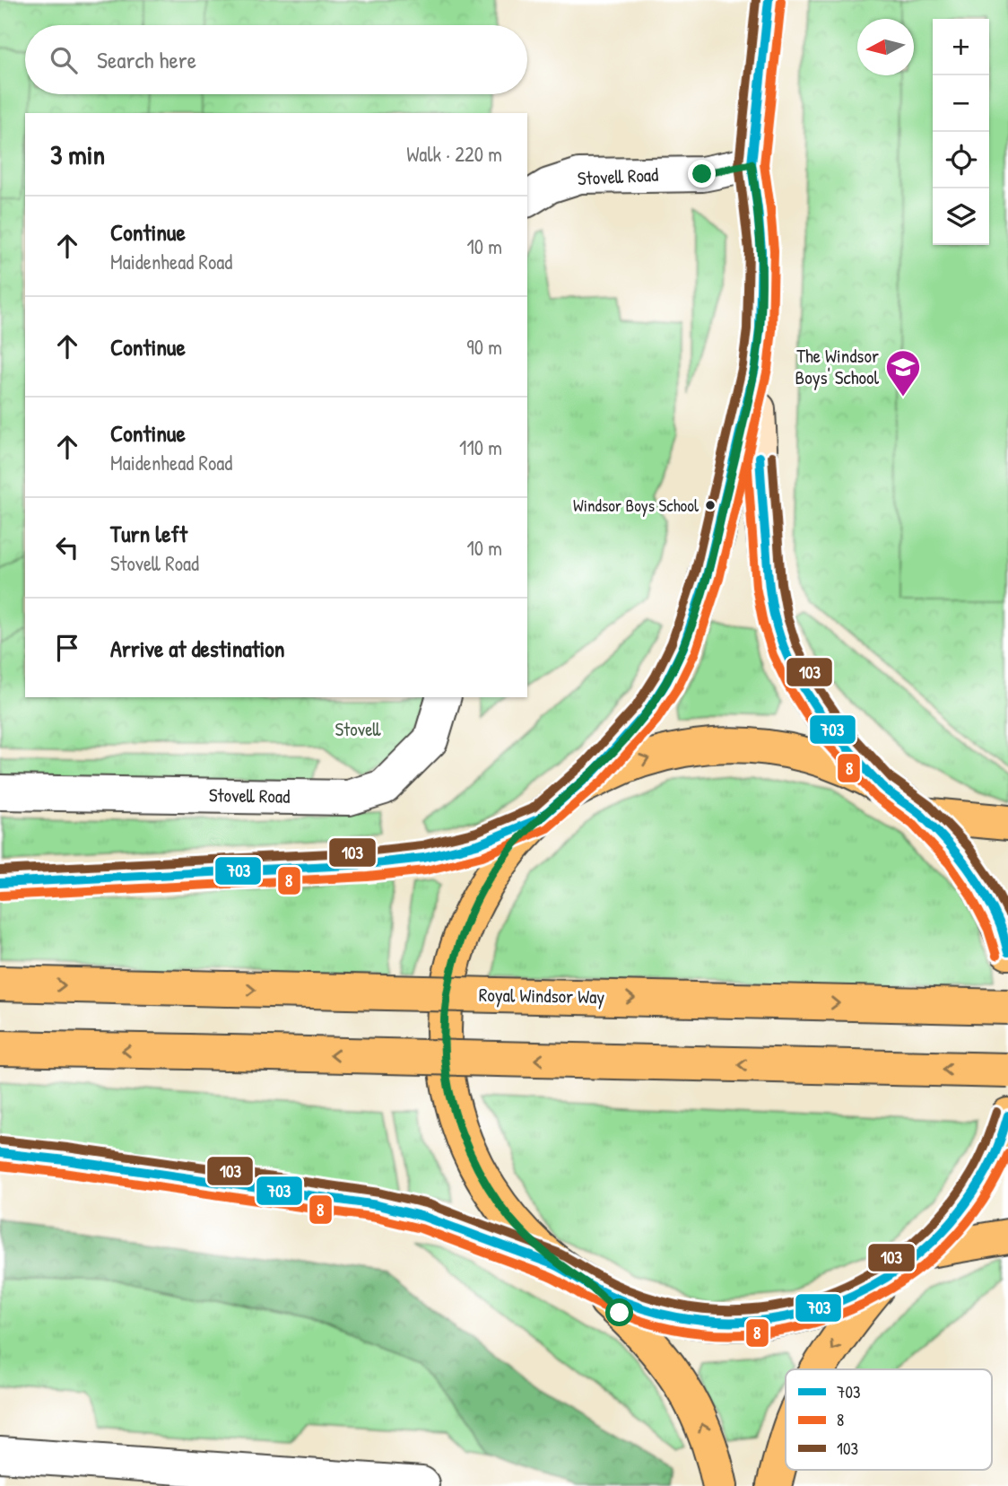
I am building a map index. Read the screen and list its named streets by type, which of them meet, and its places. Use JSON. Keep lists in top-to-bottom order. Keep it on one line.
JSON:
{"streets":{"main road":["Royal Windsor Way"],"street":["Stovell Road"]},"parks":["Stovell"],"places":{"school or university":["The Windsor Boys' School"],"other":["Windsor Boys School"]},"lines":["transit line 703","transit line 103","transit line 8"],"legend":["703","8","103"],"north":"left","page":{"map_buttons":["+","−"],"search":"Search here","heading":["3 min","Walk · 220 m"],"list":[["Continue","Maidenhead Road","10 m"],["Continue","90 m"],["Continue","Maidenhead Road","110 m"],["Turn left","Stovell Road","10 m"],"Arrive at destination"]}}
